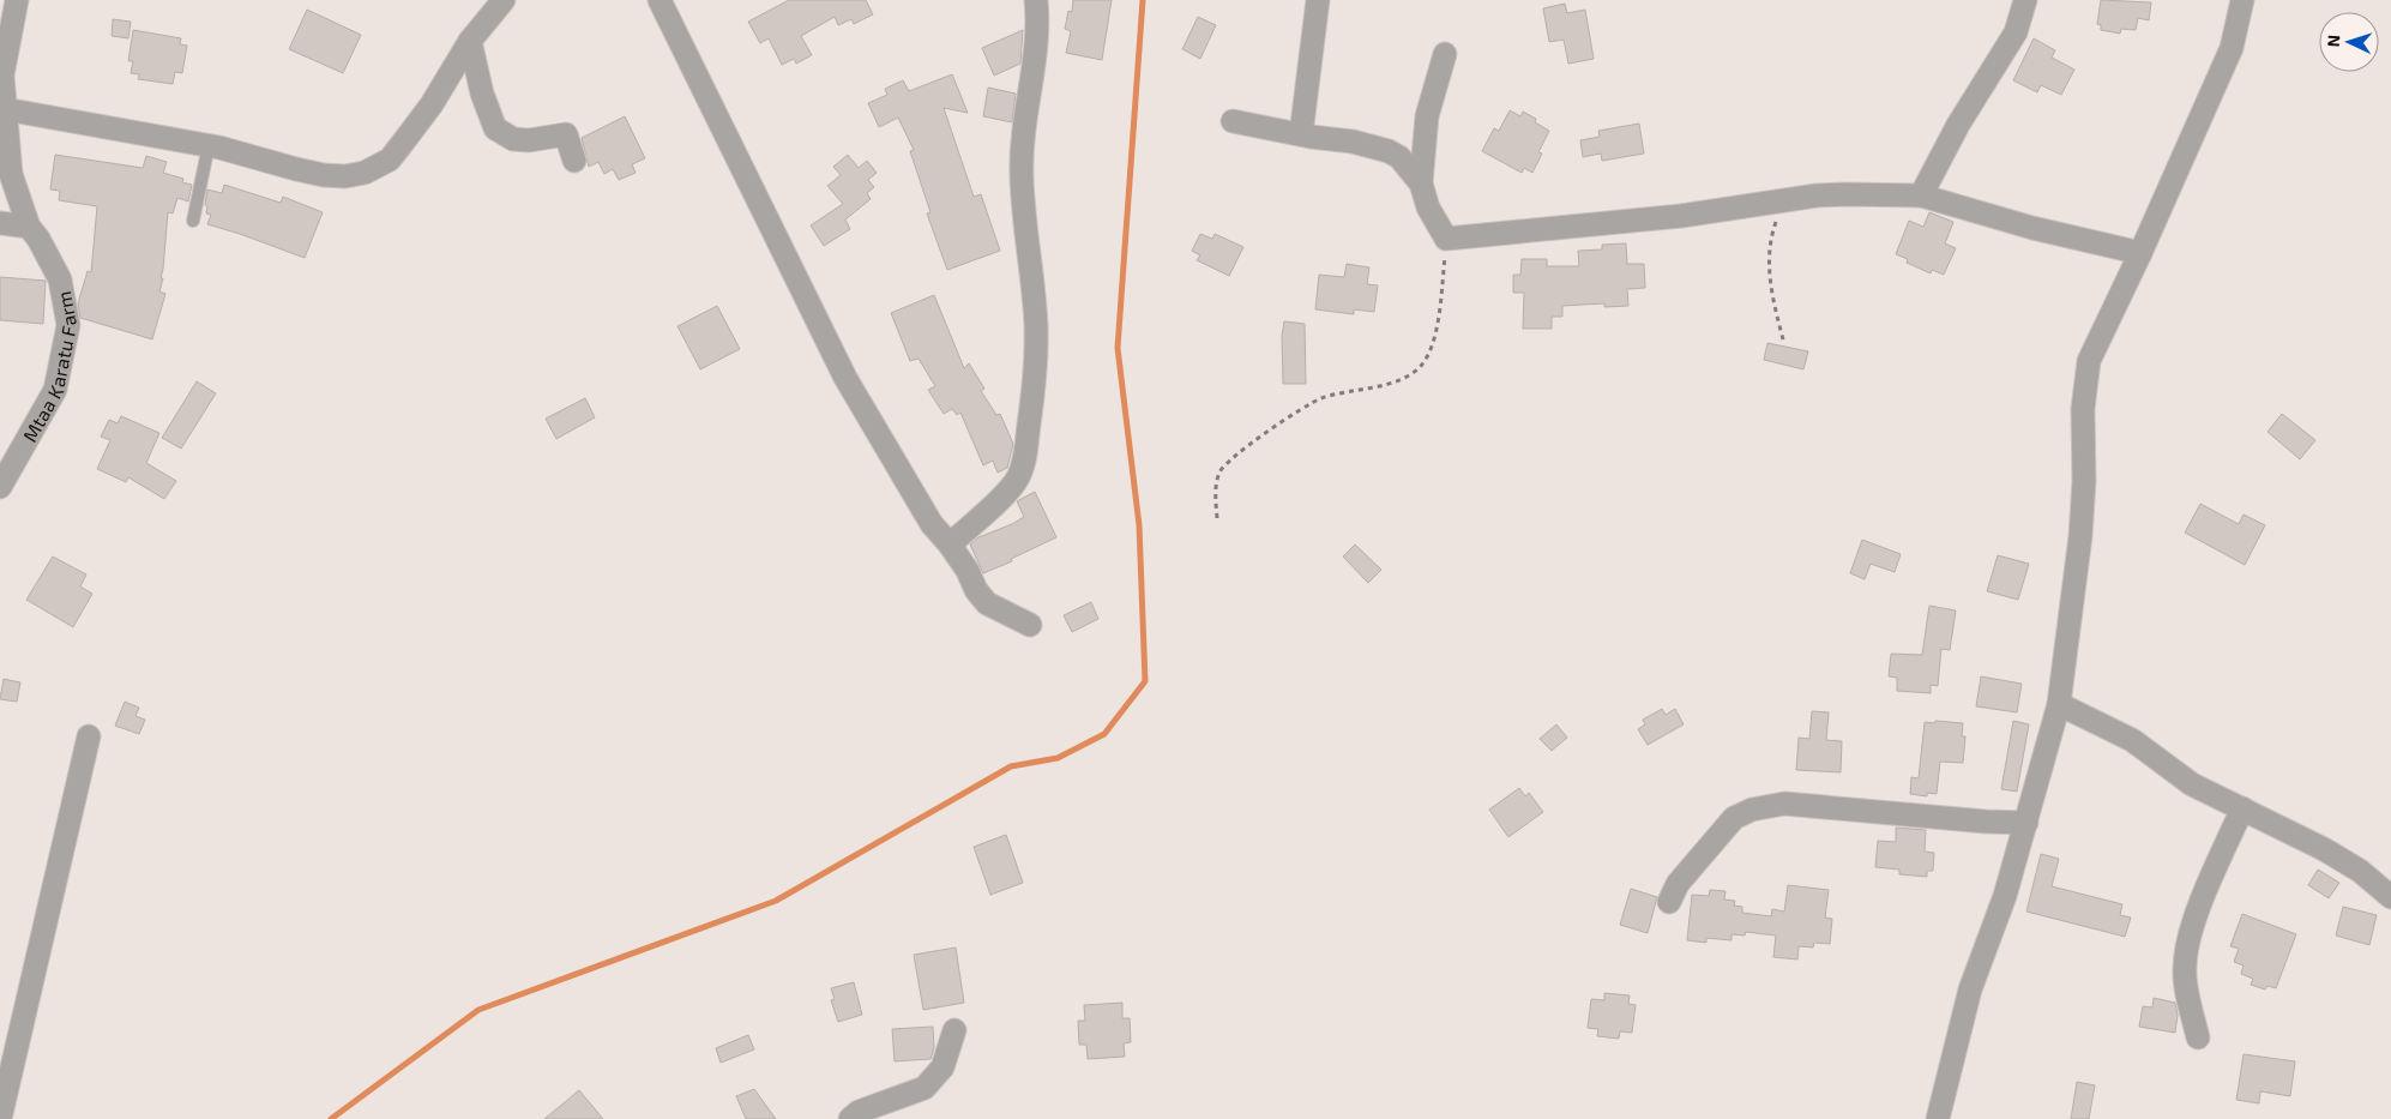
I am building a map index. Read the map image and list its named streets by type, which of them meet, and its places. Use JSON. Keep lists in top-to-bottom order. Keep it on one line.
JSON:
{"streets":{"street":["Mtaa Karatu Farm"]},"north":"left"}
